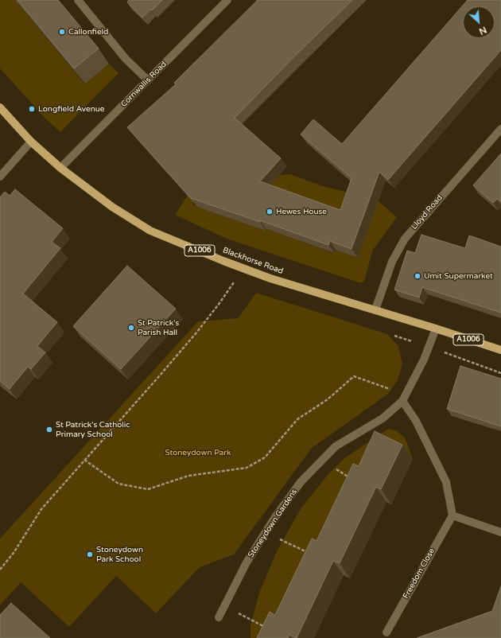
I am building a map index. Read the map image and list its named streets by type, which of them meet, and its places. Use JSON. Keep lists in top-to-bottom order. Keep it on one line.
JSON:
{"streets":{"main road":["A1006","Blackhorse Road"],"street":["Cornwallis Road","Lloyd Road","Stoneydown Gardens","Freedom Close"]},"crossings":[["Cornwallis Road","Blackhorse Road"],["Lloyd Road","Blackhorse Road"],["Blackhorse Road","Stoneydown Gardens"]],"parks":["Stoneydown Park"],"places":["Callonfield","Longfield Avenue","Hewes House","Umit Supermarket","St Patrick's Parish Hall","St Patrick's Catholic Primary School","Stoneydown Park School"],"north":"bottom right"}
